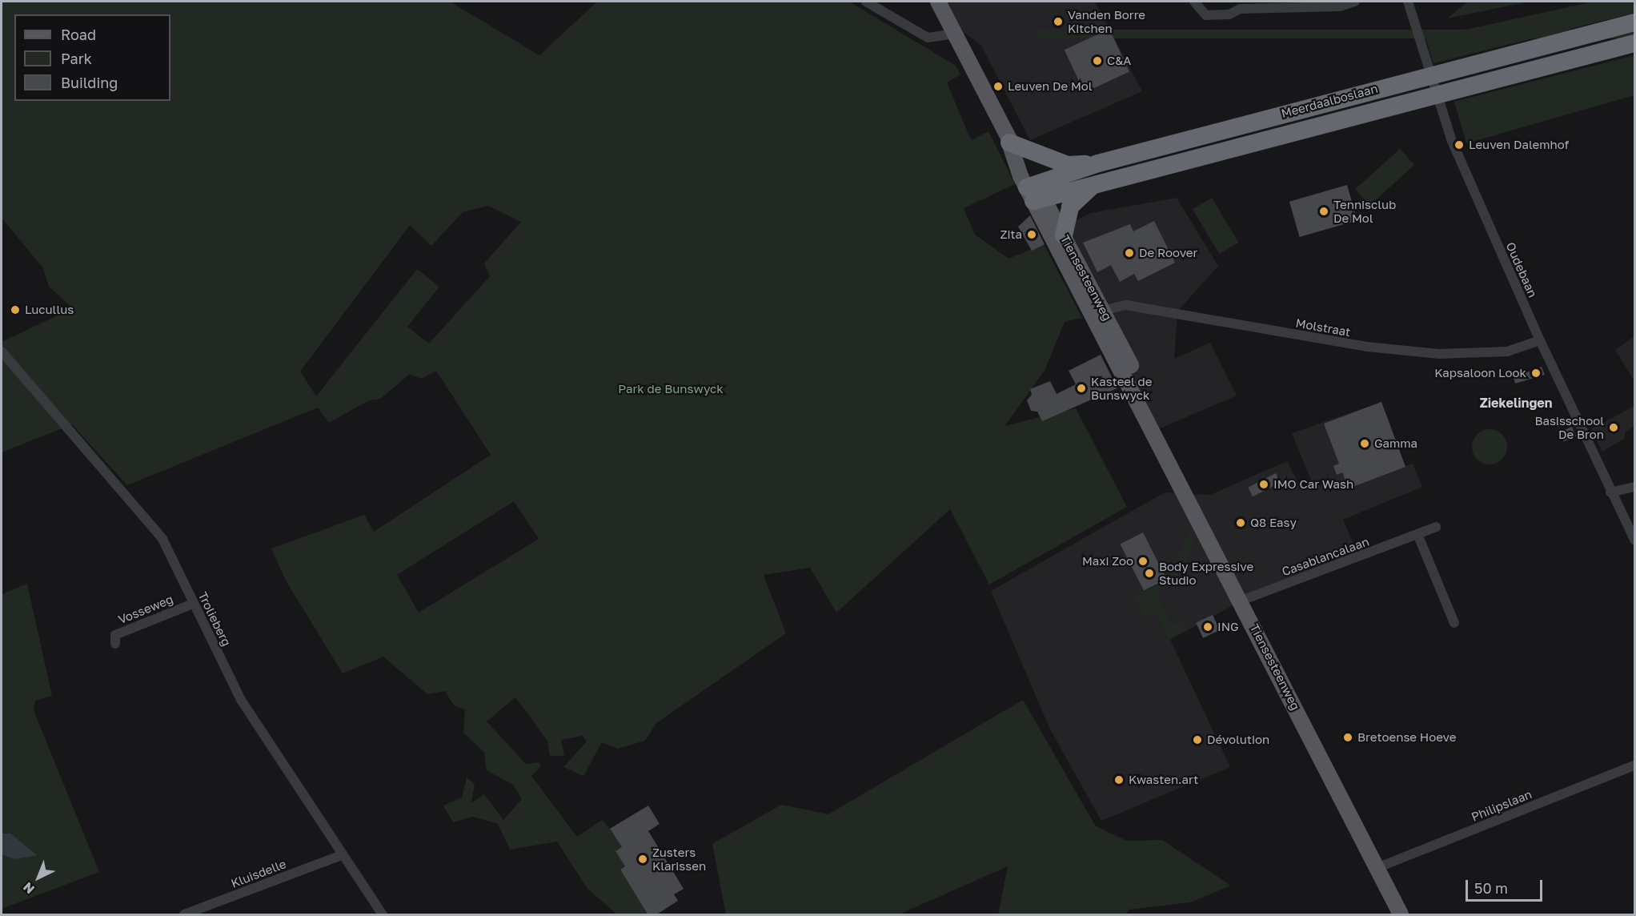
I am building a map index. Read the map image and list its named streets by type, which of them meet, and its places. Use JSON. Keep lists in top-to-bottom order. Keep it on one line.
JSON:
{"streets":{"highway":["Meerdaalboslaan"],"main road":["Tiensesteenweg"],"street":["Oudebaan","Molstraat","Casablancalaan","Vosseweg","Trolieberg","Philipslaan","Kluisdelle"]},"crossings":[["Meerdaalboslaan","Tiensesteenweg"],["Oudebaan","Molstraat"],["Tiensesteenweg","Molstraat"],["Tiensesteenweg","Casablancalaan"],["Tiensesteenweg","Philipslaan"],["Vosseweg","Trolieberg"],["Trolieberg","Kluisdelle"]],"districts":["Ziekelingen"],"parks":["Park de Bunswyck"],"places":["Vanden Borre Kitchen","C&A","Leuven De Mol","Leuven Dalemhof","Tennisclub De Mol","Zita","De Roover","Lucullus","Kapsaloon Look","Kasteel de Bunswyck","Basisschool De Bron","Gamma","IMO Car Wash","Q8 Easy","Maxi Zoo","Body Expressive Studio","ING","Bretoense Hoeve","Dévolution","Kwasten.art","Zusters Klarissen"],"legend":["Road","Park","Building"],"scale_bar":"50 m","north":"bottom left"}
